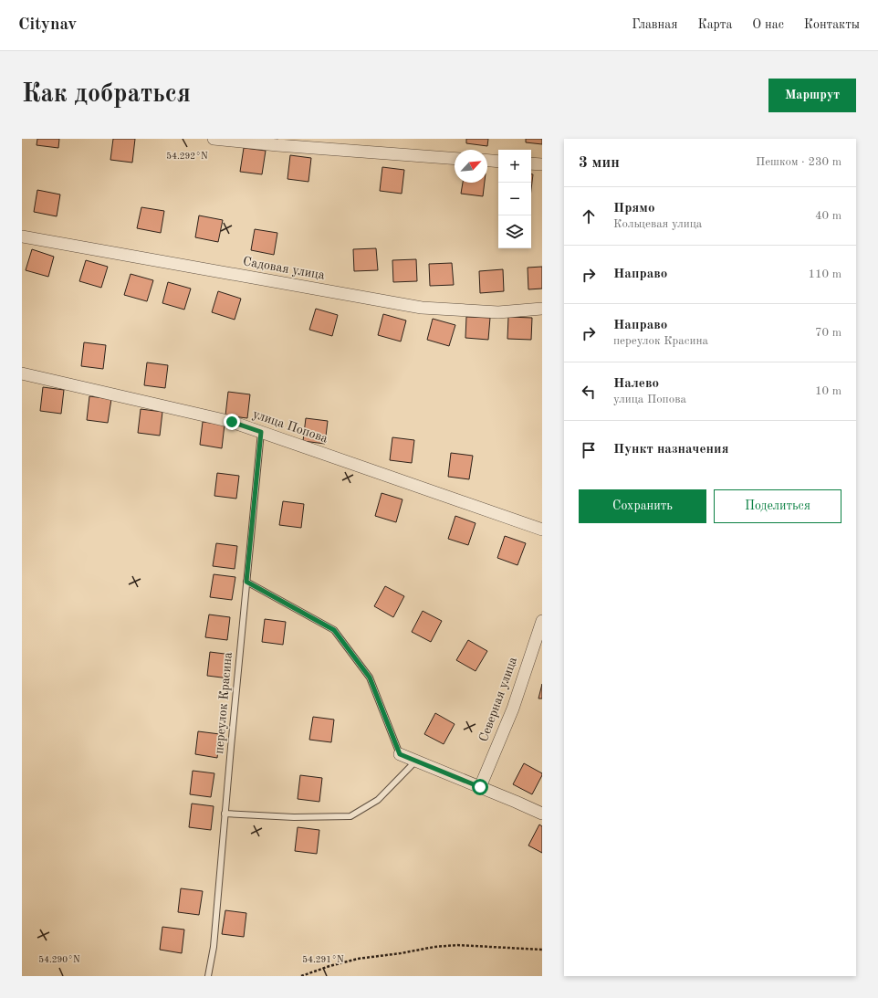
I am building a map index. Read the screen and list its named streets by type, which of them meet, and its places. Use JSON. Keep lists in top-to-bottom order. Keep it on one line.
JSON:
{"streets":{"street":["Садовая улица","улица Попова","Северная улица"],"lane":["переулок Красина"]},"crossings":[["улица Попова","переулок Красина"]],"north":"top right","page":{"header":"Citynav","nav":["Главная","Карта","О нас","Контакты"],"buttons":["Маршрут",["Сохранить","Поделиться"]],"title":"Как добраться","heading":["3 мин","Пешком · 230 m"],"map_buttons":["+","−"],"list":[["Прямо","Кольцевая улица","40 m"],["Направо","110 m"],["Направо","переулок Красина","70 m"],["Налево","улица Попова","10 m"],"Пункт назначения"]},"coordinates":["54.292°N","54.290°N","54.291°N"]}
